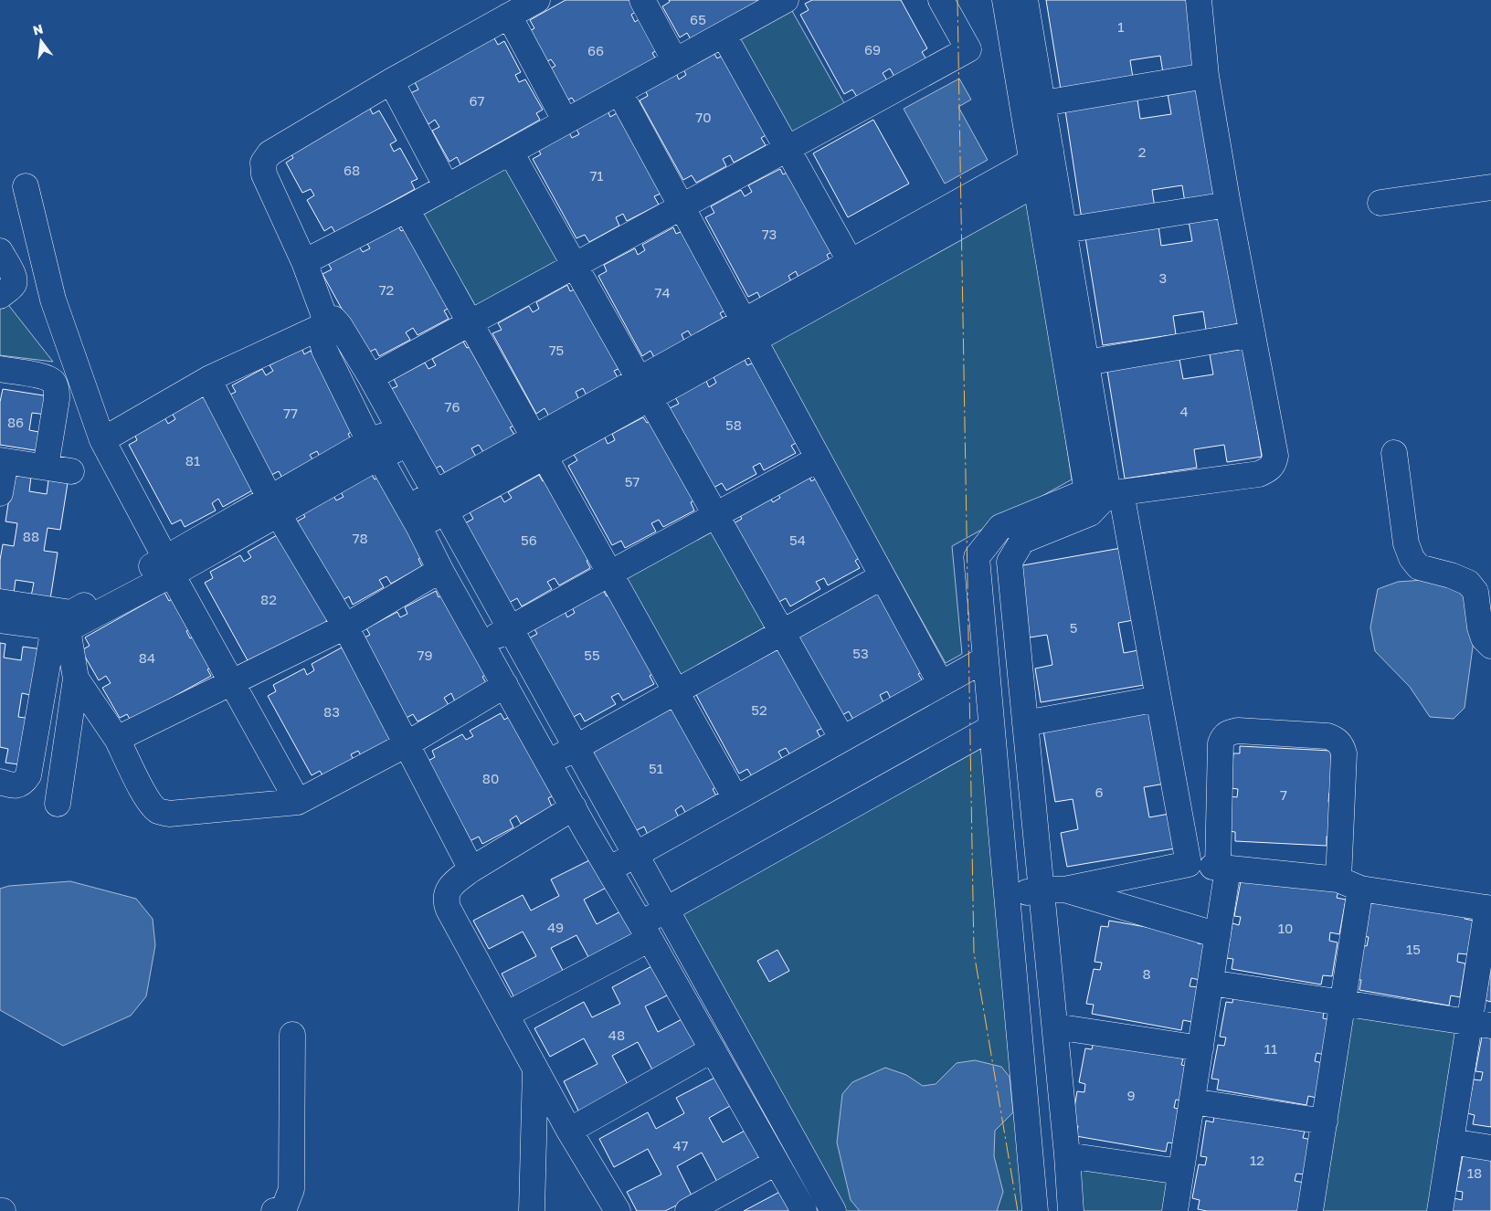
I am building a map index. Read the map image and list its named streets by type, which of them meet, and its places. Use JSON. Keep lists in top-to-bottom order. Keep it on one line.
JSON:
{"house_numbers":["65","1","69","66","67","70","2","68","71","73","3","72","74","75","76","4","77","86","58","81","57","88","78","56","54","82","5","53","79","55","84","52","83","51","80","6","7","49","10","15","8","48","11","9","47","12","18"],"north":"top"}
